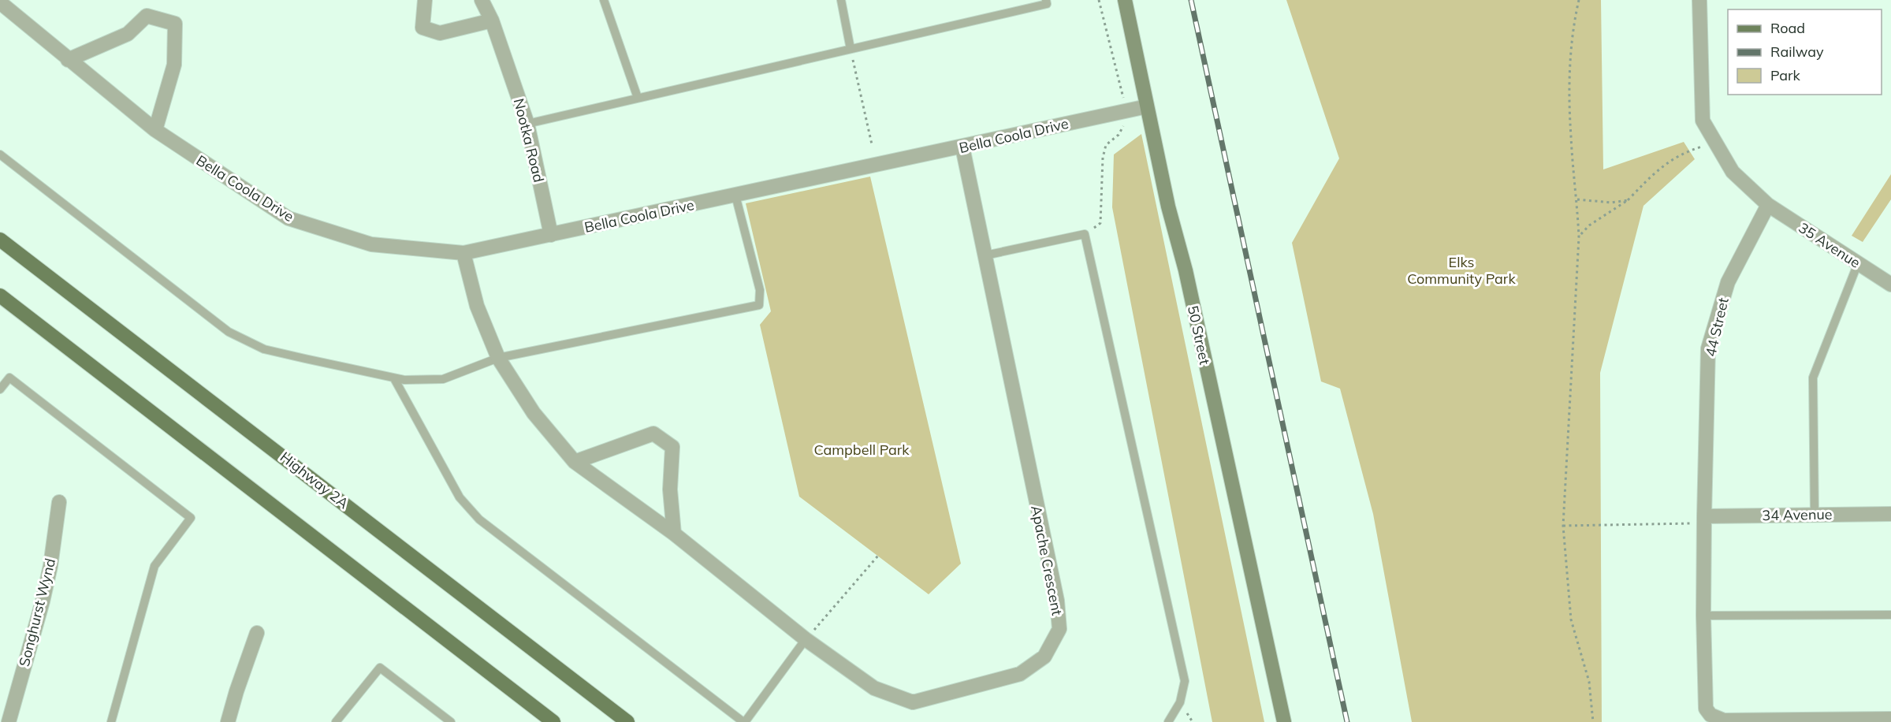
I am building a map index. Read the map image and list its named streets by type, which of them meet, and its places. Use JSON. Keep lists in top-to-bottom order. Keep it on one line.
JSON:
{"streets":{"main road":["50 Street","Highway 2A"],"street":["Bella Coola Drive","Nootka Road","35 Avenue","44 Street","34 Avenue","Apache Crescent","Songhurst Wynd"]},"crossings":[["Bella Coola Drive","Nootka Road"],["Bella Coola Drive","50 Street"],["Bella Coola Drive","Apache Crescent"],["35 Avenue","44 Street"],["44 Street","34 Avenue"]],"parks":["Elks Community Park","Campbell Park"],"legend":["Road","Railway","Park"]}
